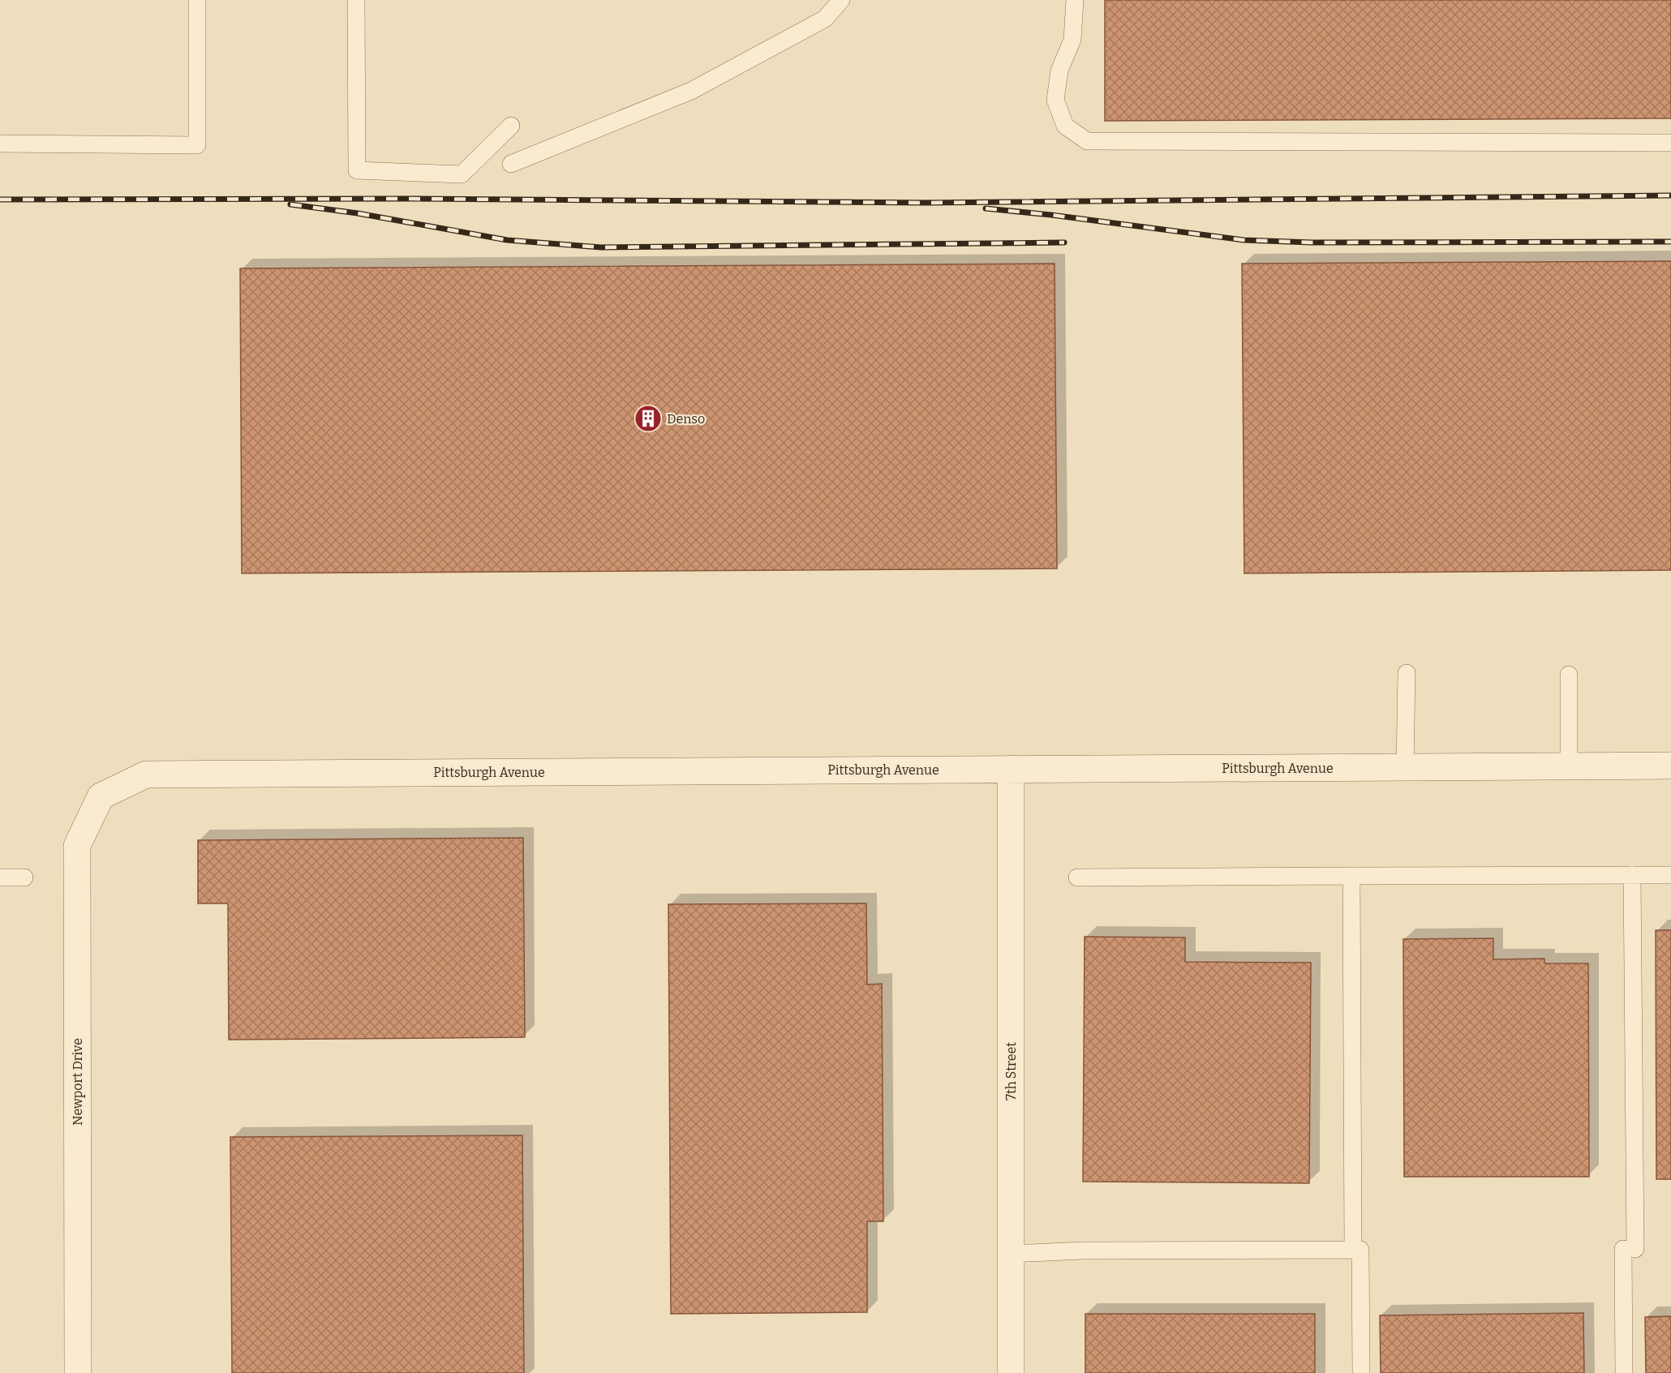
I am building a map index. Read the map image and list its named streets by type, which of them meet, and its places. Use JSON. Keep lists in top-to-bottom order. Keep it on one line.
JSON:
{"streets":{"street":["Pittsburgh Avenue","7th Street","Newport Drive"]},"crossings":[["Pittsburgh Avenue","7th Street"],["Pittsburgh Avenue","Newport Drive"]],"places":{"building":["Denso"]}}
